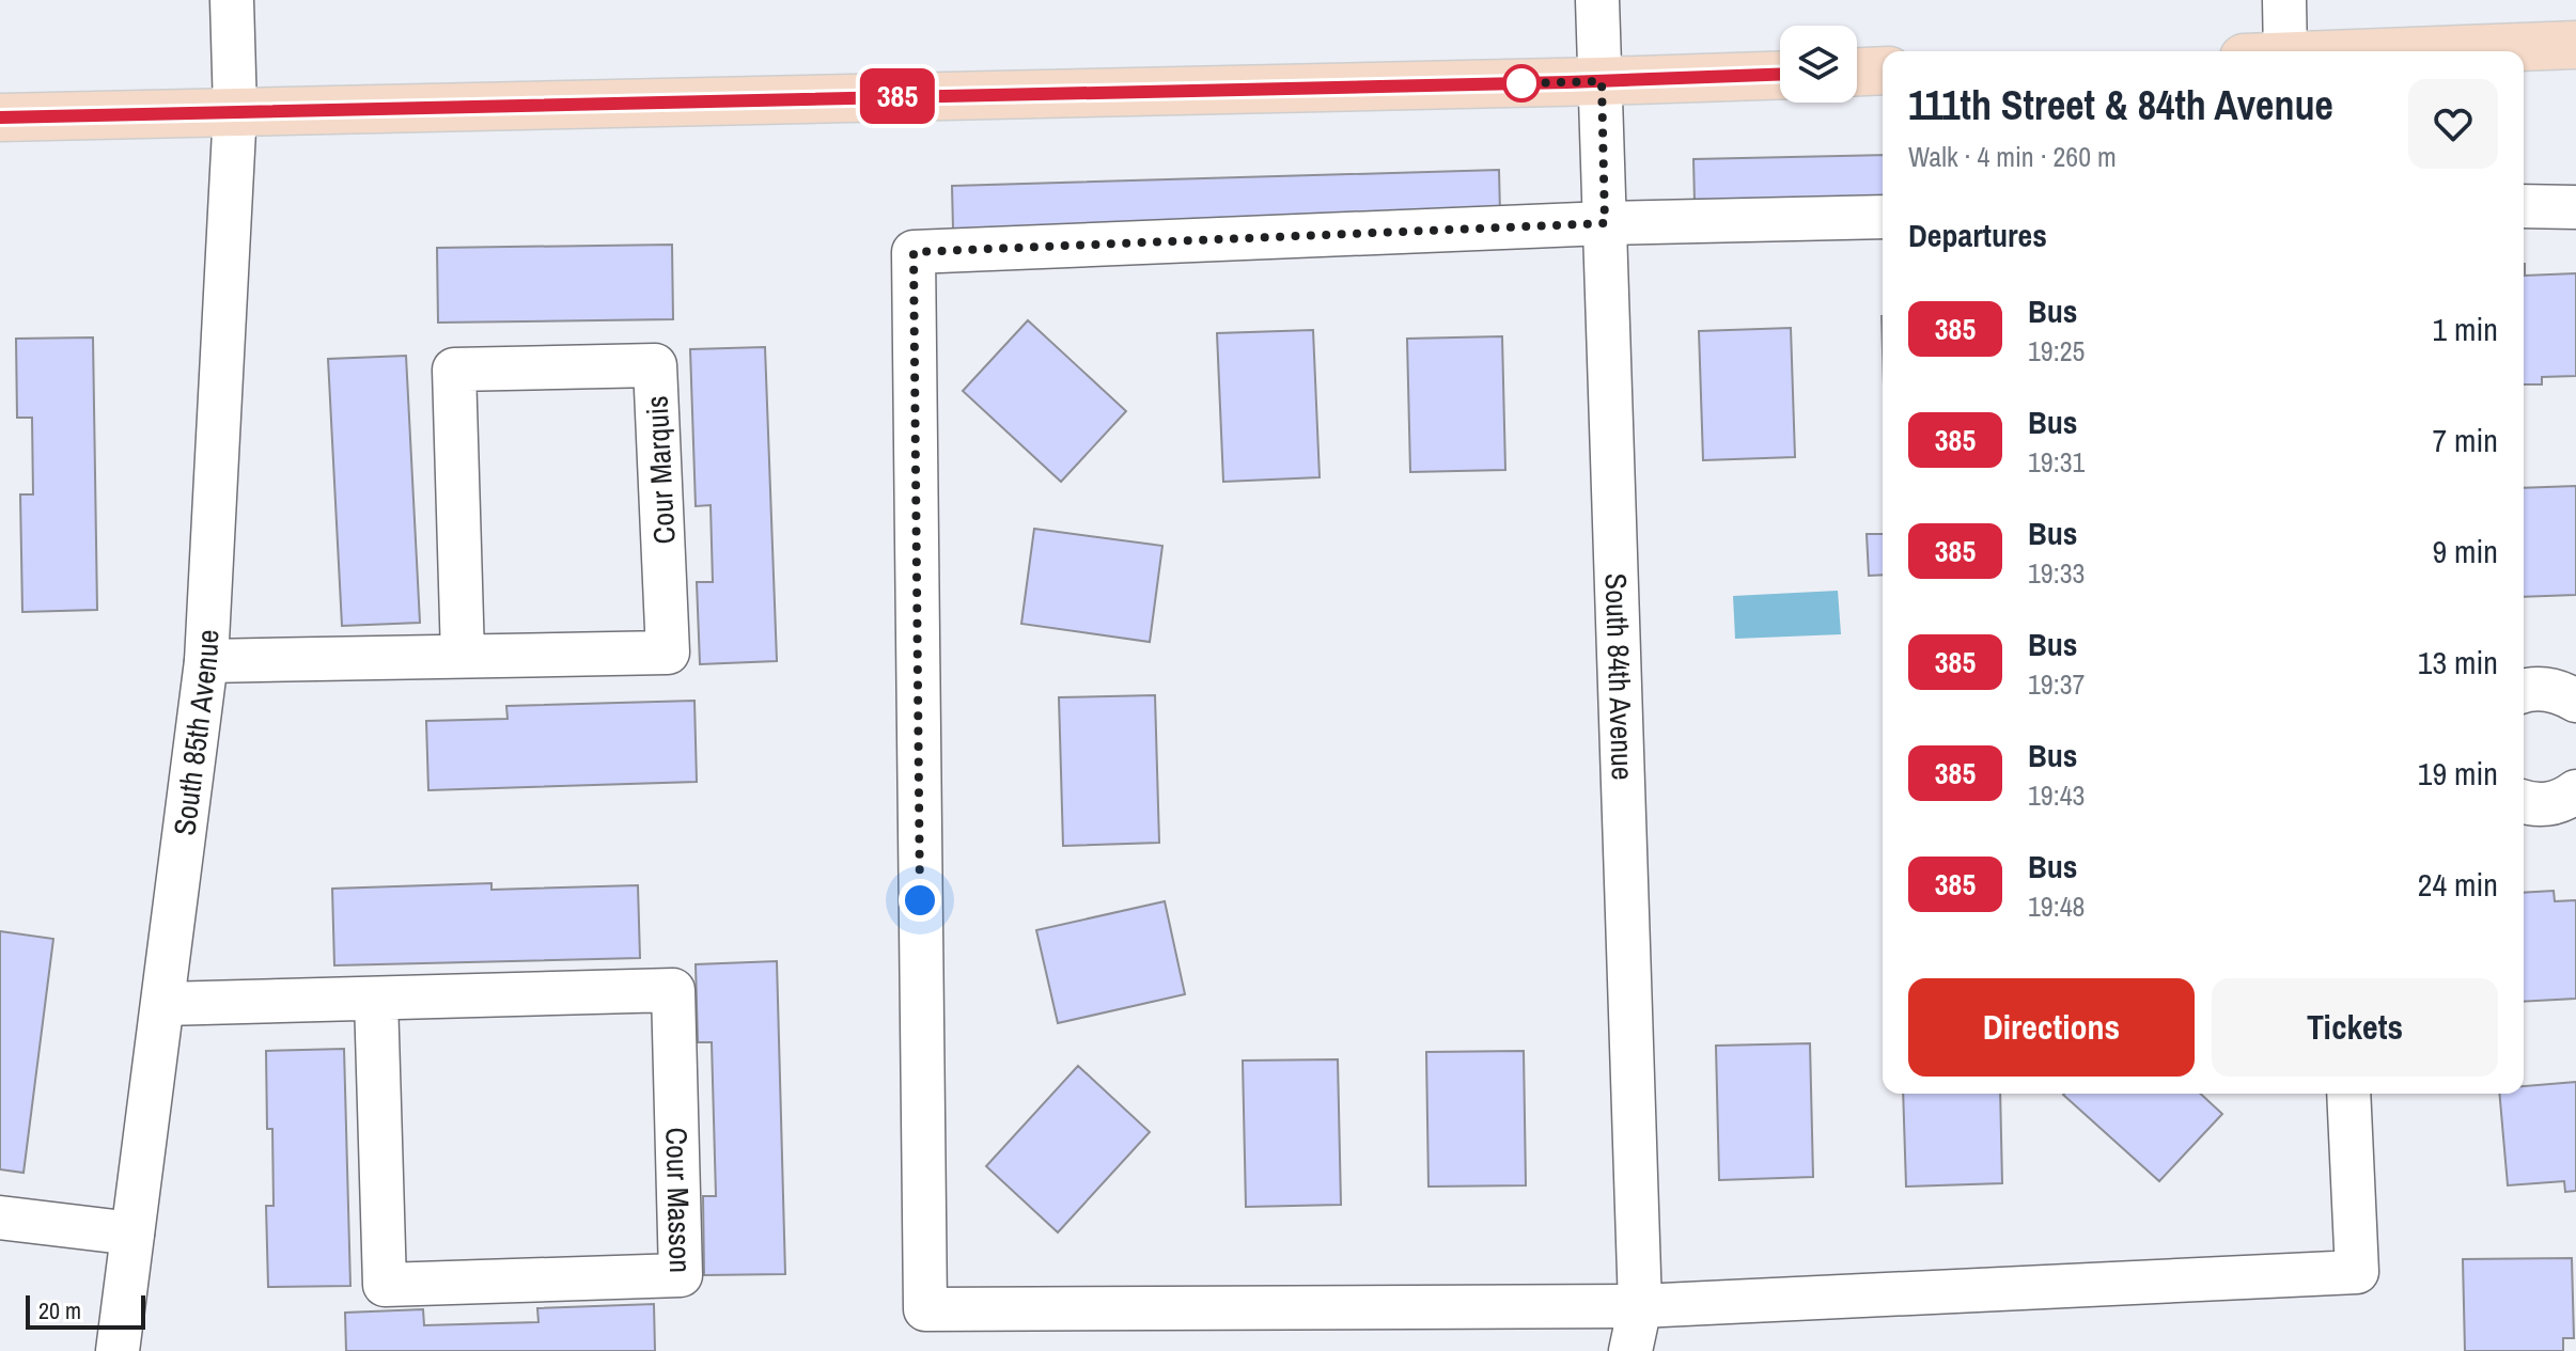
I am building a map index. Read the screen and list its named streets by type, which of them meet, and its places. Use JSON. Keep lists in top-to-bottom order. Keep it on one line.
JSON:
{"streets":{"street":["Cour Marquis","South 84th Avenue","South 85th Avenue","Cour Masson"]},"crossings":[["Cour Marquis","South 85th Avenue"],["South 85th Avenue","Cour Masson"]],"lines":["bus line 385"],"scale_bar":"20 m","page":{"on_map":"385","heading":[["111th Street & 84th Avenue","Walk · 4 min · 260 m"],"Departures"],"list":[{"mark":"385","name":"Bus","note":"19:25","value":"1 min"},{"mark":"385","name":"Bus","note":"19:31","value":"7 min"},{"mark":"385","name":"Bus","note":"19:33","value":"9 min"},{"mark":"385","name":"Bus","note":"19:37","value":"13 min"},{"mark":"385","name":"Bus","note":"19:43","value":"19 min"},{"mark":"385","name":"Bus","note":"19:48","value":"24 min"}],"buttons":["Directions","Tickets"],"scale":"20 m"}}
